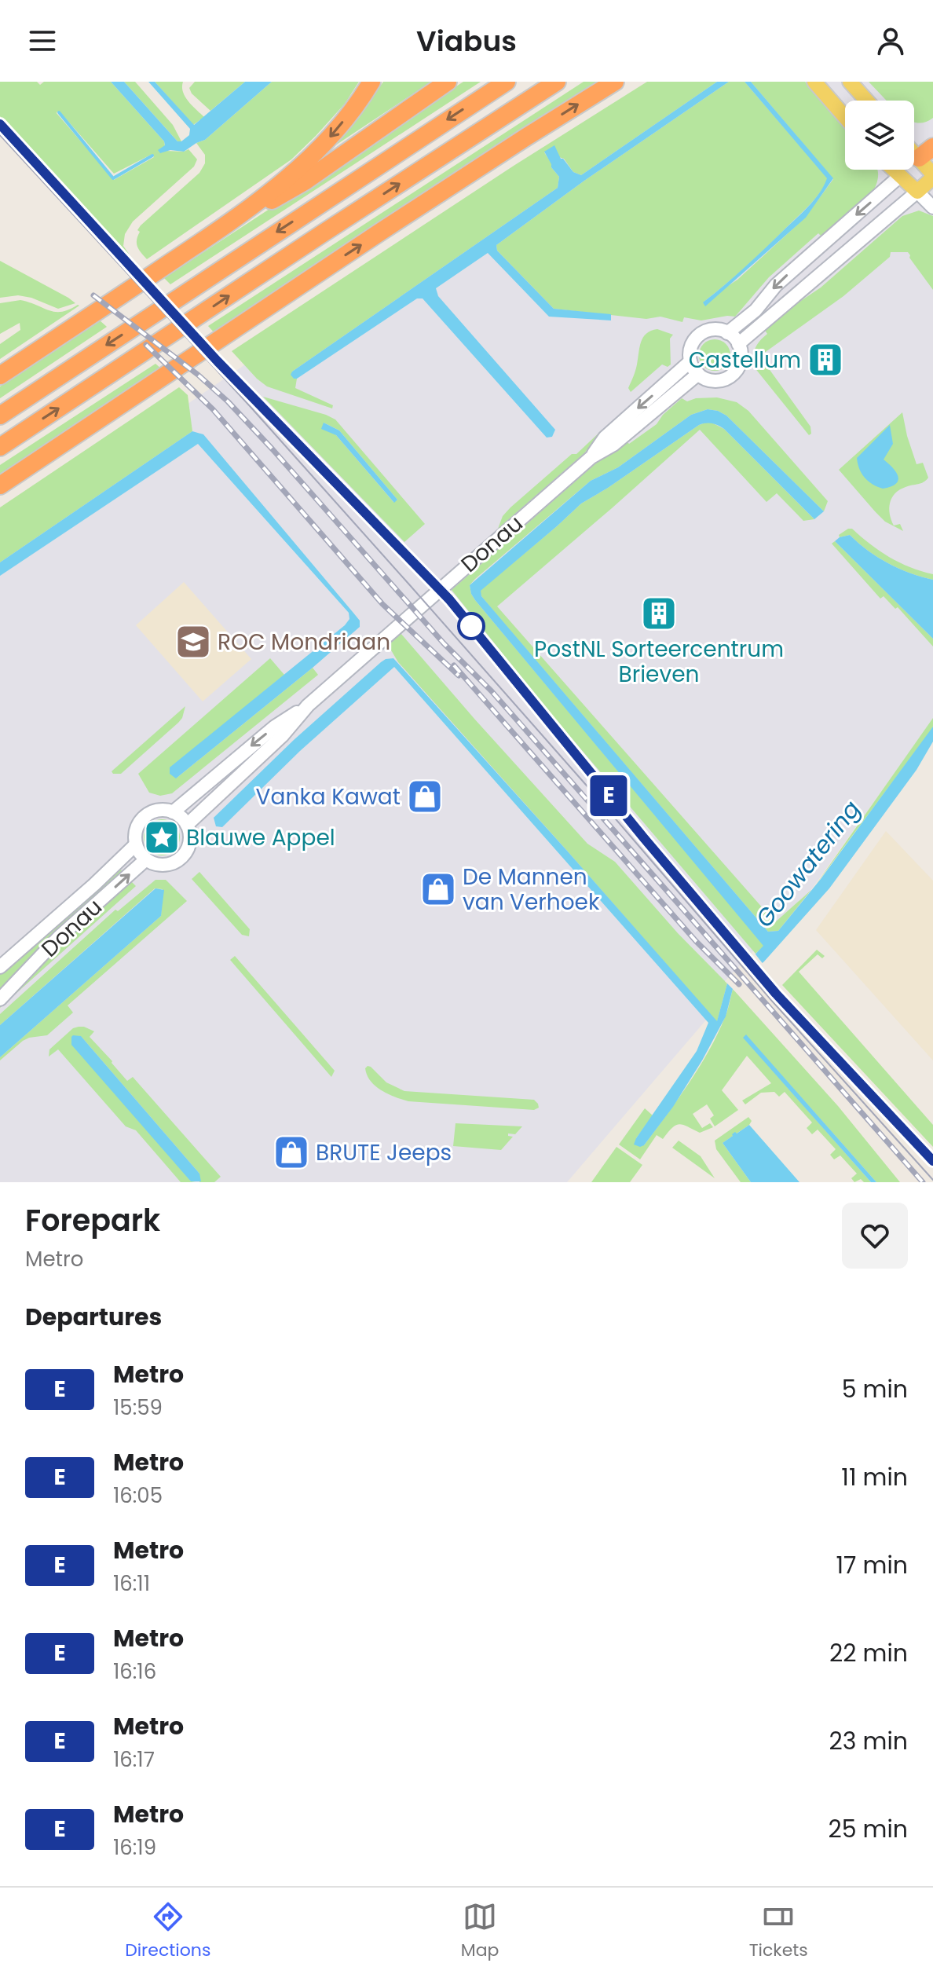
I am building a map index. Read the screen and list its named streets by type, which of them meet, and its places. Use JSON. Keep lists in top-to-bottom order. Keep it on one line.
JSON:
{"streets":{"main road":["Donau"]},"water":["Goowatering"],"places":{"building":["Castellum","PostNL Sorteercentrum Brieven"],"school or university":["ROC Mondriaan"],"shop":["Vanka Kawat","De Mannen van Verhoek","BRUTE Jeeps"],"place":["Blauwe Appel"]},"lines":["metro line E"],"page":{"header":"Viabus","on_map":"E","heading":[["Forepark","Metro"],"Departures"],"list":[{"mark":"E","name":"Metro","note":"15:59","value":"5 min"},{"mark":"E","name":"Metro","note":"16:05","value":"11 min"},{"mark":"E","name":"Metro","note":"16:11","value":"17 min"},{"mark":"E","name":"Metro","note":"16:16","value":"22 min"},{"mark":"E","name":"Metro","note":"16:17","value":"23 min"},{"mark":"E","name":"Metro","note":"16:19","value":"25 min"}],"tabs":["Directions","Map","Tickets"]}}
